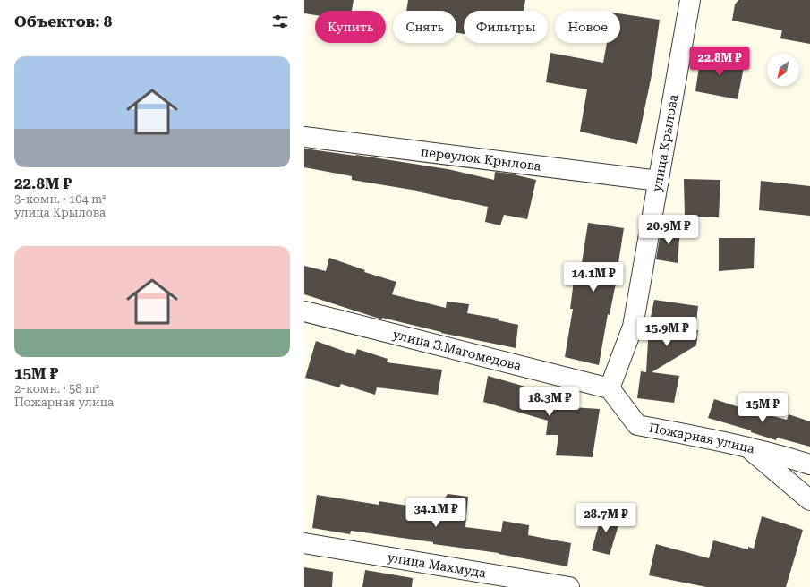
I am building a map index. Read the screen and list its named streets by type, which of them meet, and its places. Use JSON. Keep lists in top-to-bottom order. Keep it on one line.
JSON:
{"streets":{"street":["улица Крылова","переулок Крылова","улица З.Магомедова","Пожарная улица","улица Махмуда"]},"crossings":[["улица Крылова","переулок Крылова"],["улица Крылова","улица З.Магомедова"],["улица Крылова","Пожарная улица"],["улица З.Магомедова","Пожарная улица"]],"north":"bottom left","page":{"heading":"Объектов: 8","chip":["Купить","Снять","Фильтры","Новое"],"list":[{"name":"22.8M ₽","note":"3-комн. · 104 m² · улица Крылова"},{"name":"15M ₽","note":"2-комн. · 58 m² · Пожарная улица"}],"price":["22.8M ₽","20.9M ₽","14.1M ₽","15.9M ₽","18.3M ₽","15M ₽","34.1M ₽","28.7M ₽"]}}
